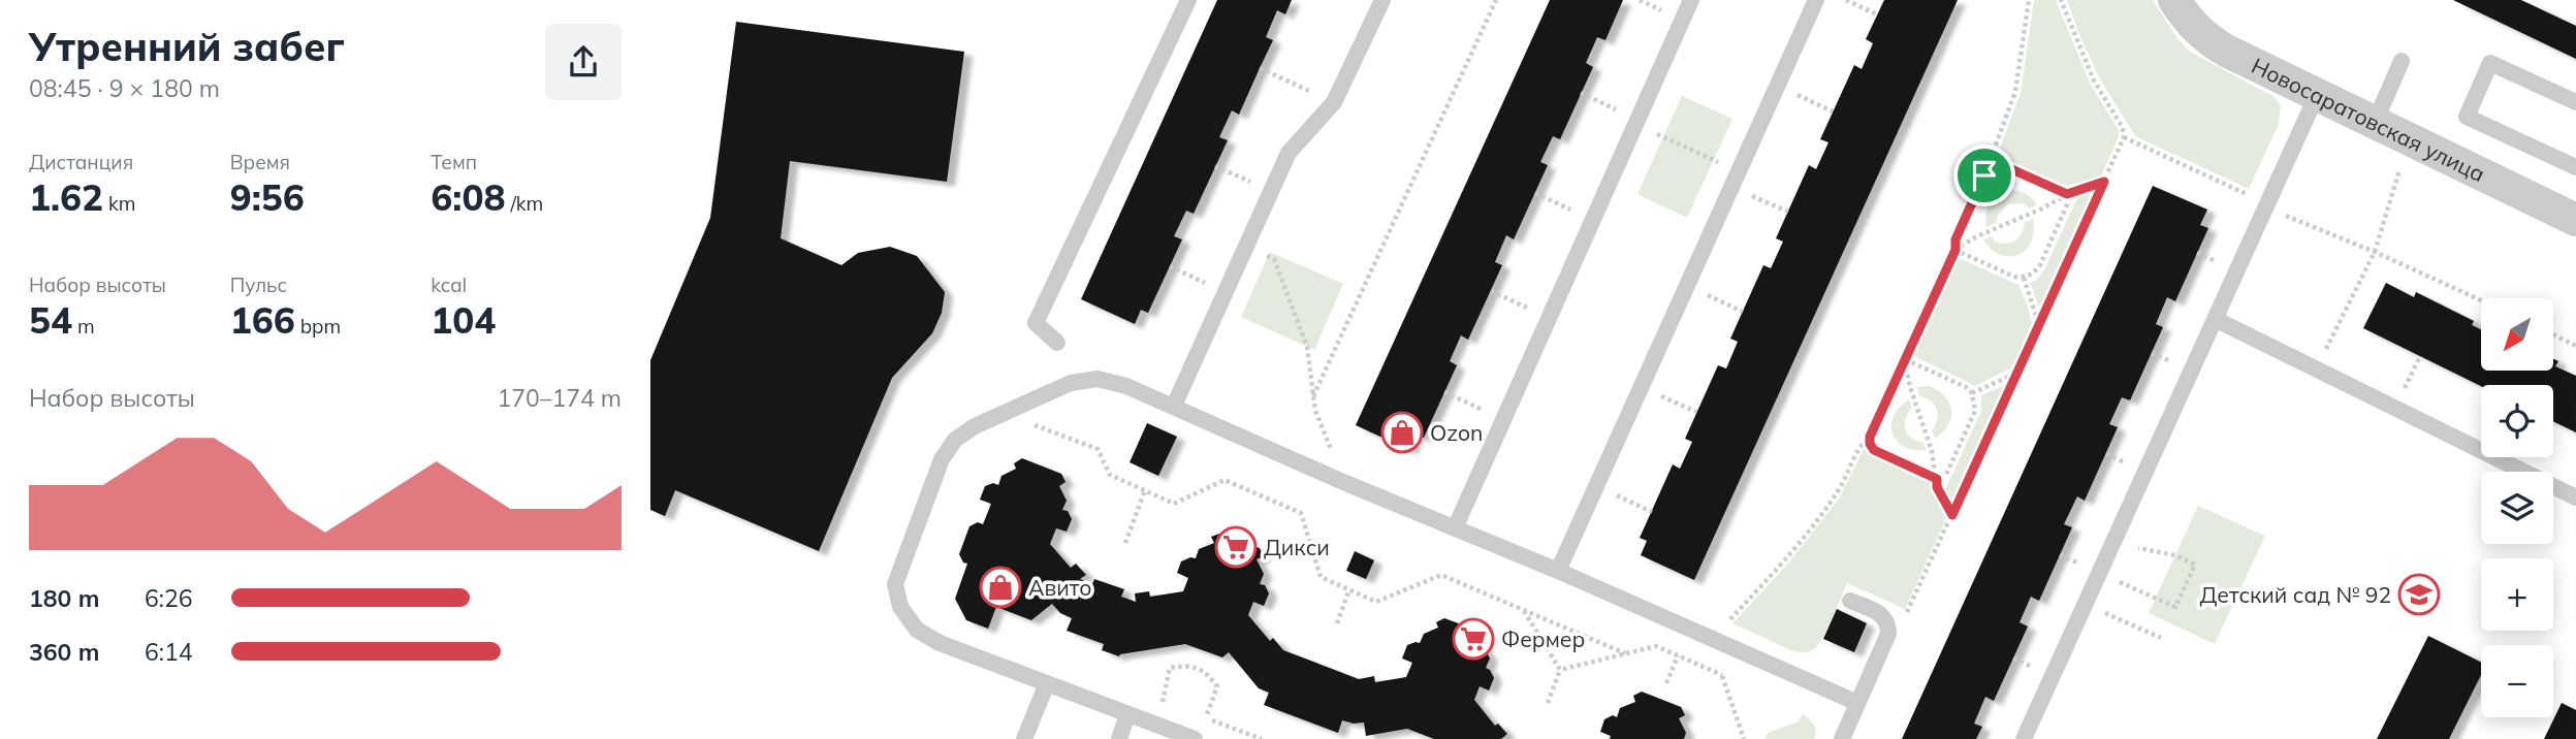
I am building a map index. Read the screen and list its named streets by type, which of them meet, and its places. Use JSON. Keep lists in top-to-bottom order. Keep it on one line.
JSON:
{"streets":{"street":["Новосаратовская улица"]},"places":{"shop":["Ozon","Авито"],"supermarket":["Дикси","Фермер"],"school or university":["Детский сад № 92"]},"north":"bottom left","page":{"heading":["Утренний забег","08:45 · 9 × 180 m"],"stats":[["Дистанция","1.62 km"],["Время","9:56"],["Темп","6:08 /km"],["Набор высоты","54 m"],["Пульс","166 bpm"],["kcal","104"]],"map_buttons":["+","−"],"chart":["Набор высоты","170–174 m"],"list":[{"name":"180 m","note":"6:26"},{"name":"360 m","note":"6:14"}]}}
